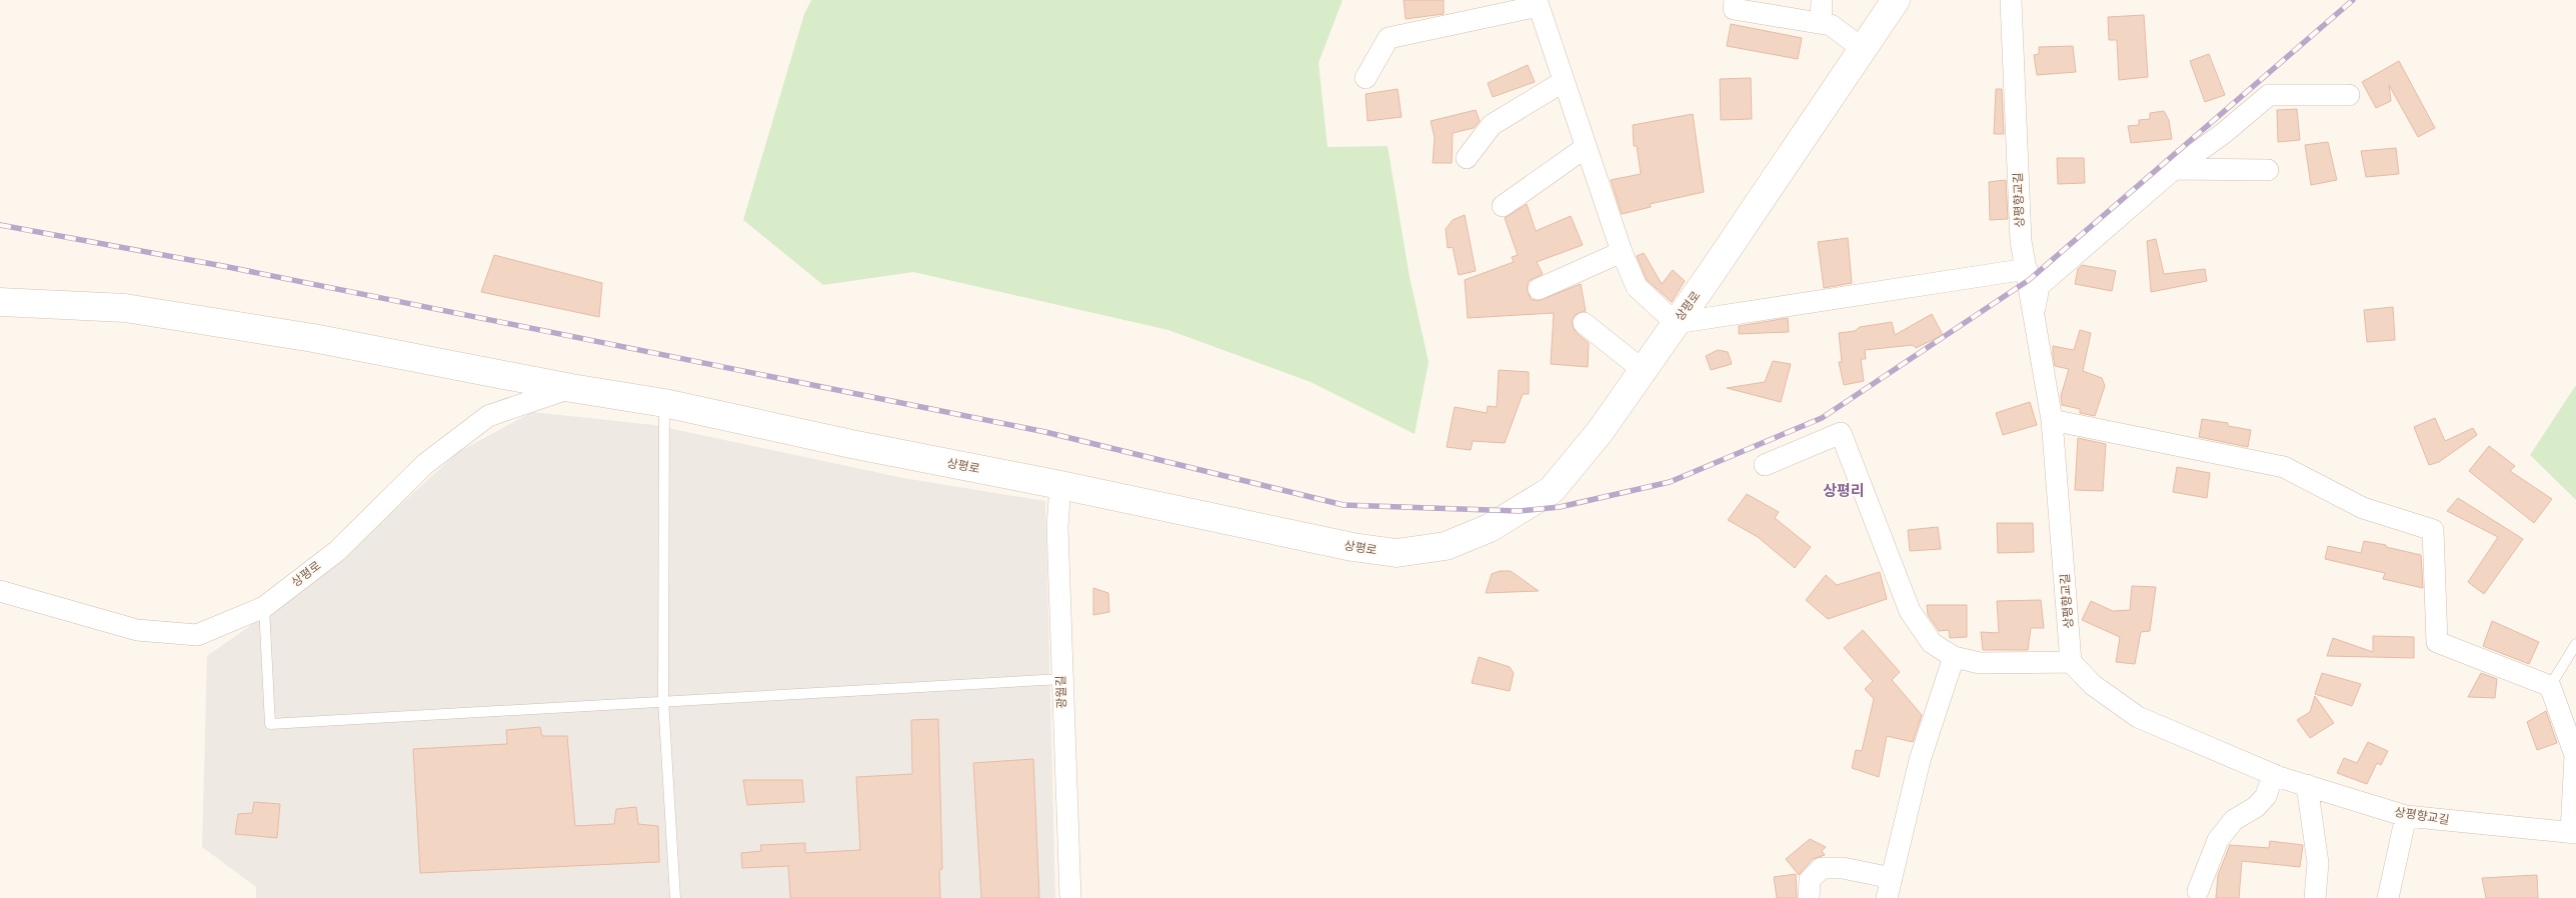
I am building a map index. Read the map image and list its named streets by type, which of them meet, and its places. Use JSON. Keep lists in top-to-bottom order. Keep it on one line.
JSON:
{"streets":{"main road":["상평로"],"street":["상평향교길","광월길"]},"crossings":[["상평로","광월길"]],"districts":["상평리"]}
